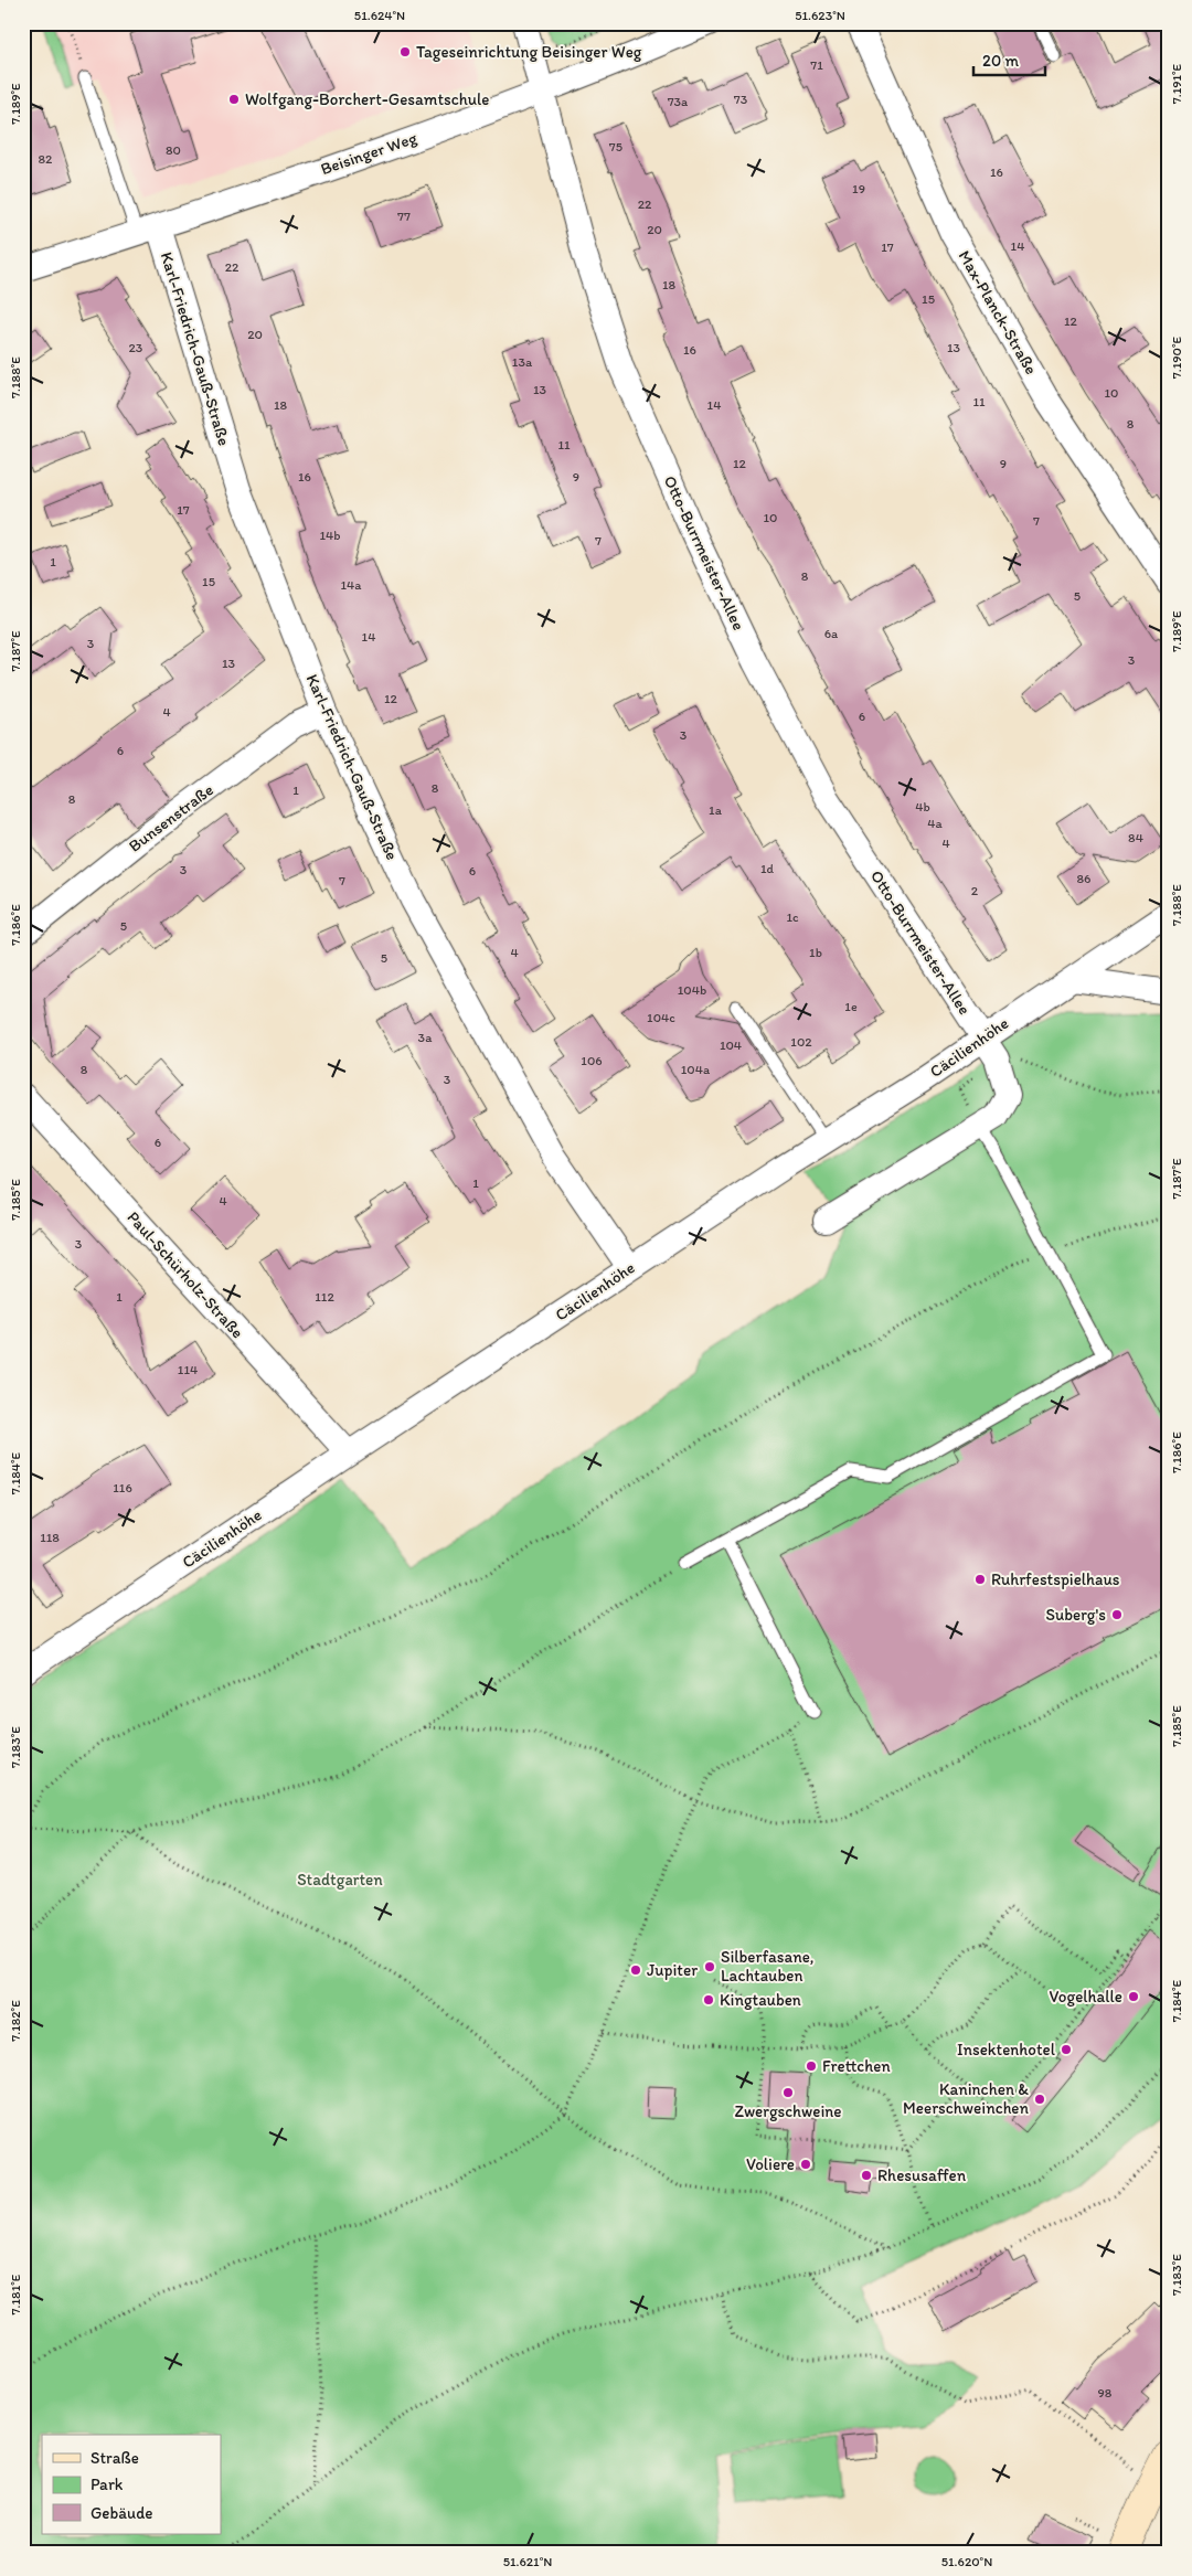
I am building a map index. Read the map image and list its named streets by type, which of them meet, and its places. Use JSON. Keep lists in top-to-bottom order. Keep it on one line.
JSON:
{"streets":{"street":["Beisinger Weg","Max-Planck-Straße","Karl-Friedrich-Gauß-Straße","Otto-Burrmeister-Allee","Bunsenstraße","Cäcilienhöhe","Paul-Schürholz-Straße"]},"crossings":[["Beisinger Weg","Karl-Friedrich-Gauß-Straße"],["Beisinger Weg","Otto-Burrmeister-Allee"],["Karl-Friedrich-Gauß-Straße","Bunsenstraße"],["Karl-Friedrich-Gauß-Straße","Cäcilienhöhe"],["Otto-Burrmeister-Allee","Cäcilienhöhe"],["Cäcilienhöhe","Paul-Schürholz-Straße"]],"parks":["Stadtgarten"],"places":["Tageseinrichtung Beisinger Weg","Wolfgang-Borchert-Gesamtschule","Ruhrfestspielhaus","Suberg's","Silberfasane, Lachtauben","Jupiter","Vogelhalle","Kingtauben","Insektenhotel","Frettchen","Zwergschweine","Kaninchen & Meerschweinchen","Voliere","Rhesusaffen"],"house_numbers":["71","73","73a","75","80","82","16","19","22","77","20","14","17","22","18","15","12","20","23","13","16","13a","13","10","11","18","14","8","11","12","9","16","9","17","10","7","14b","7","1","8","15","14a","5","6a","14","3","3","13","12","4","6","3","6","8","1","8","4b","1a","4a","84","4","1d","3","6","86","7","2","1c","5","4","1b","5","104b","1e","104c","3a","102","104","106","8","104a","3","6","1","4","3","1","112","114","116","118","98"],"legend":["Straße","Park","Gebäude"],"scale_bar":"20 m","coordinates":["51.624°N","51.623°N","7.191°E","7.189°E","7.190°E","7.188°E","7.187°E","7.186°E","7.185°E","7.184°E","7.183°E","7.182°E","7.181°E","51.621°N","51.620°N"]}
